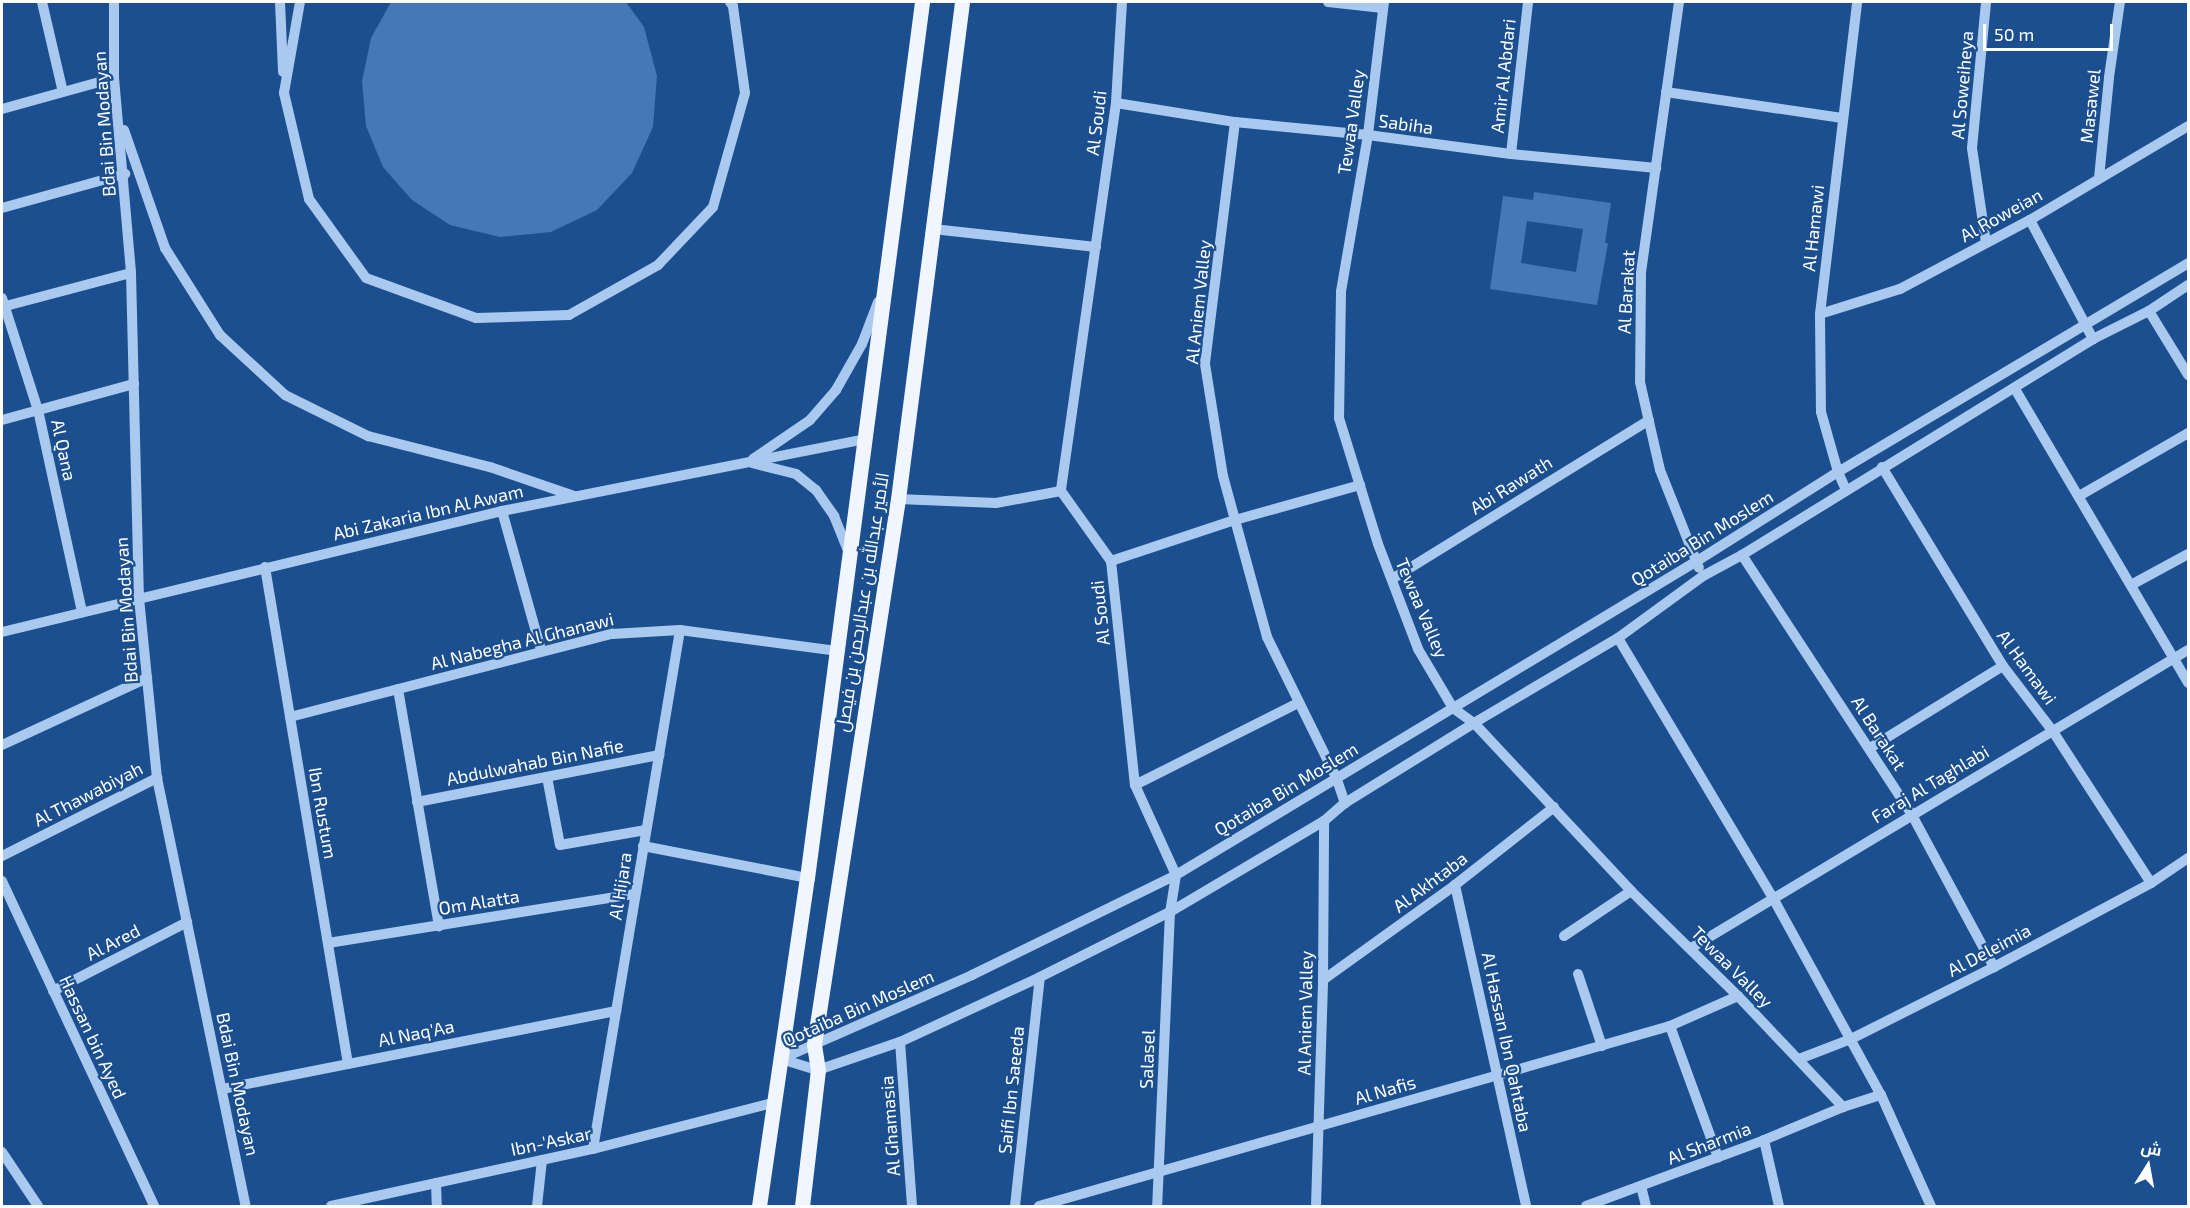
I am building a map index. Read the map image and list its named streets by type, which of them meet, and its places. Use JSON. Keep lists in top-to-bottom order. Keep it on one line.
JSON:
{"streets":{"main road":["الأمير عبدالله بن عبدالرحمن بن فيصل"],"street":["Amir Al Abdari","Al Soweiheya","Masawel","Tewaa Valley","Al Soudi","Bdai Bin Modayan","Sabiha","Al Roweian","Al Hamawi","Al Barakat","Al Aniem Valley","Al Qana","Abi Rawath","Abi Zakaria Ibn Al Awam","Qotaiba Bin Moslem","Al Nabegha Al Ghanawi","Abdulwahab Bin Nafie","Faraj Al Taghlabi","Al Thawabiyah","Ibn Rustum","Al Akhtaba","Al Hijara","Om Alatta","Al Ared","Al Deleimia","Al Naq'Aa","Hassan bin Ayed","Al Hassan Ibn Qahtaba","Salasel","Saifi Ibn Saeeda","Al Nafis","Al Ghamasia","Ibn-'Askar","Al Sharmia"]},"crossings":[["Amir Al Abdari","Sabiha"],["Al Soweiheya","Al Roweian"],["Masawel","Al Roweian"],["Tewaa Valley","Sabiha"],["Tewaa Valley","Abi Rawath"],["Tewaa Valley","Qotaiba Bin Moslem"],["Tewaa Valley","Faraj Al Taghlabi"],["Tewaa Valley","Al Akhtaba"],["Tewaa Valley","Al Deleimia"],["Tewaa Valley","Al Nafis"],["Tewaa Valley","Al Sharmia"],["Al Soudi","Sabiha"],["Al Soudi","Qotaiba Bin Moslem"],["Bdai Bin Modayan","Abi Zakaria Ibn Al Awam"],["Bdai Bin Modayan","Al Thawabiyah"],["Bdai Bin Modayan","Al Ared"],["Bdai Bin Modayan","Al Naq'Aa"],["Sabiha","Al Barakat"],["Sabiha","Al Aniem Valley"],["Al Roweian","Al Hamawi"],["Al Hamawi","Qotaiba Bin Moslem"],["Al Hamawi","Faraj Al Taghlabi"],["Al Hamawi","Al Deleimia"],["Al Barakat","Abi Rawath"],["Al Barakat","Qotaiba Bin Moslem"],["Al Barakat","Faraj Al Taghlabi"],["Al Barakat","Al Deleimia"],["Al Aniem Valley","Qotaiba Bin Moslem"],["Al Aniem Valley","Al Akhtaba"],["Al Aniem Valley","Al Nafis"],["Al Qana","Abi Zakaria Ibn Al Awam"],["Abi Zakaria Ibn Al Awam","الأمير عبدالله بن عبدالرحمن بن فيصل"],["Abi Zakaria Ibn Al Awam","Ibn Rustum"],["Qotaiba Bin Moslem","الأمير عبدالله بن عبدالرحمن بن فيصل"],["Qotaiba Bin Moslem","Salasel"],["Qotaiba Bin Moslem","Saifi Ibn Saeeda"],["Qotaiba Bin Moslem","Al Ghamasia"],["الأمير عبدالله بن عبدالرحمن بن فيصل","Al Nabegha Al Ghanawi"],["الأمير عبدالله بن عبدالرحمن بن فيصل","Ibn-'Askar"],["Al Nabegha Al Ghanawi","Ibn Rustum"],["Al Nabegha Al Ghanawi","Al Hijara"],["Abdulwahab Bin Nafie","Al Hijara"],["Ibn Rustum","Om Alatta"],["Ibn Rustum","Al Naq'Aa"],["Al Akhtaba","Al Hassan Ibn Qahtaba"],["Al Hijara","Om Alatta"],["Al Hijara","Al Naq'Aa"],["Al Hijara","Ibn-'Askar"],["Al Ared","Hassan bin Ayed"],["Al Hassan Ibn Qahtaba","Al Nafis"],["Salasel","Al Nafis"]],"scale_bar":"50 m","north":"top"}
